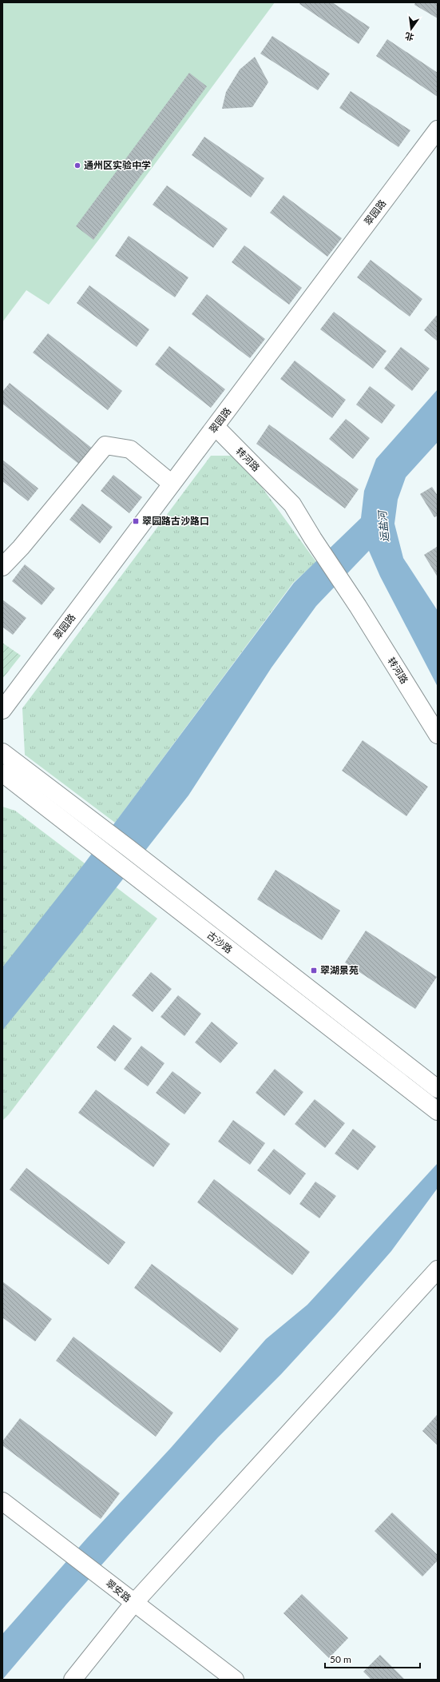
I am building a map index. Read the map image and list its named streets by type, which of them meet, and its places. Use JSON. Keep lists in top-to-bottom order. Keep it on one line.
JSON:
{"streets":{"street":["翠园路","转河路","古沙路","翠安路"]},"crossings":[["翠园路","转河路"]],"water":["运盐河"],"places":{"other":["通州区实验中学"],"transit":["翠园路古沙路口","翠湖景苑"]},"scale_bar":"50 m","north":"bottom"}
